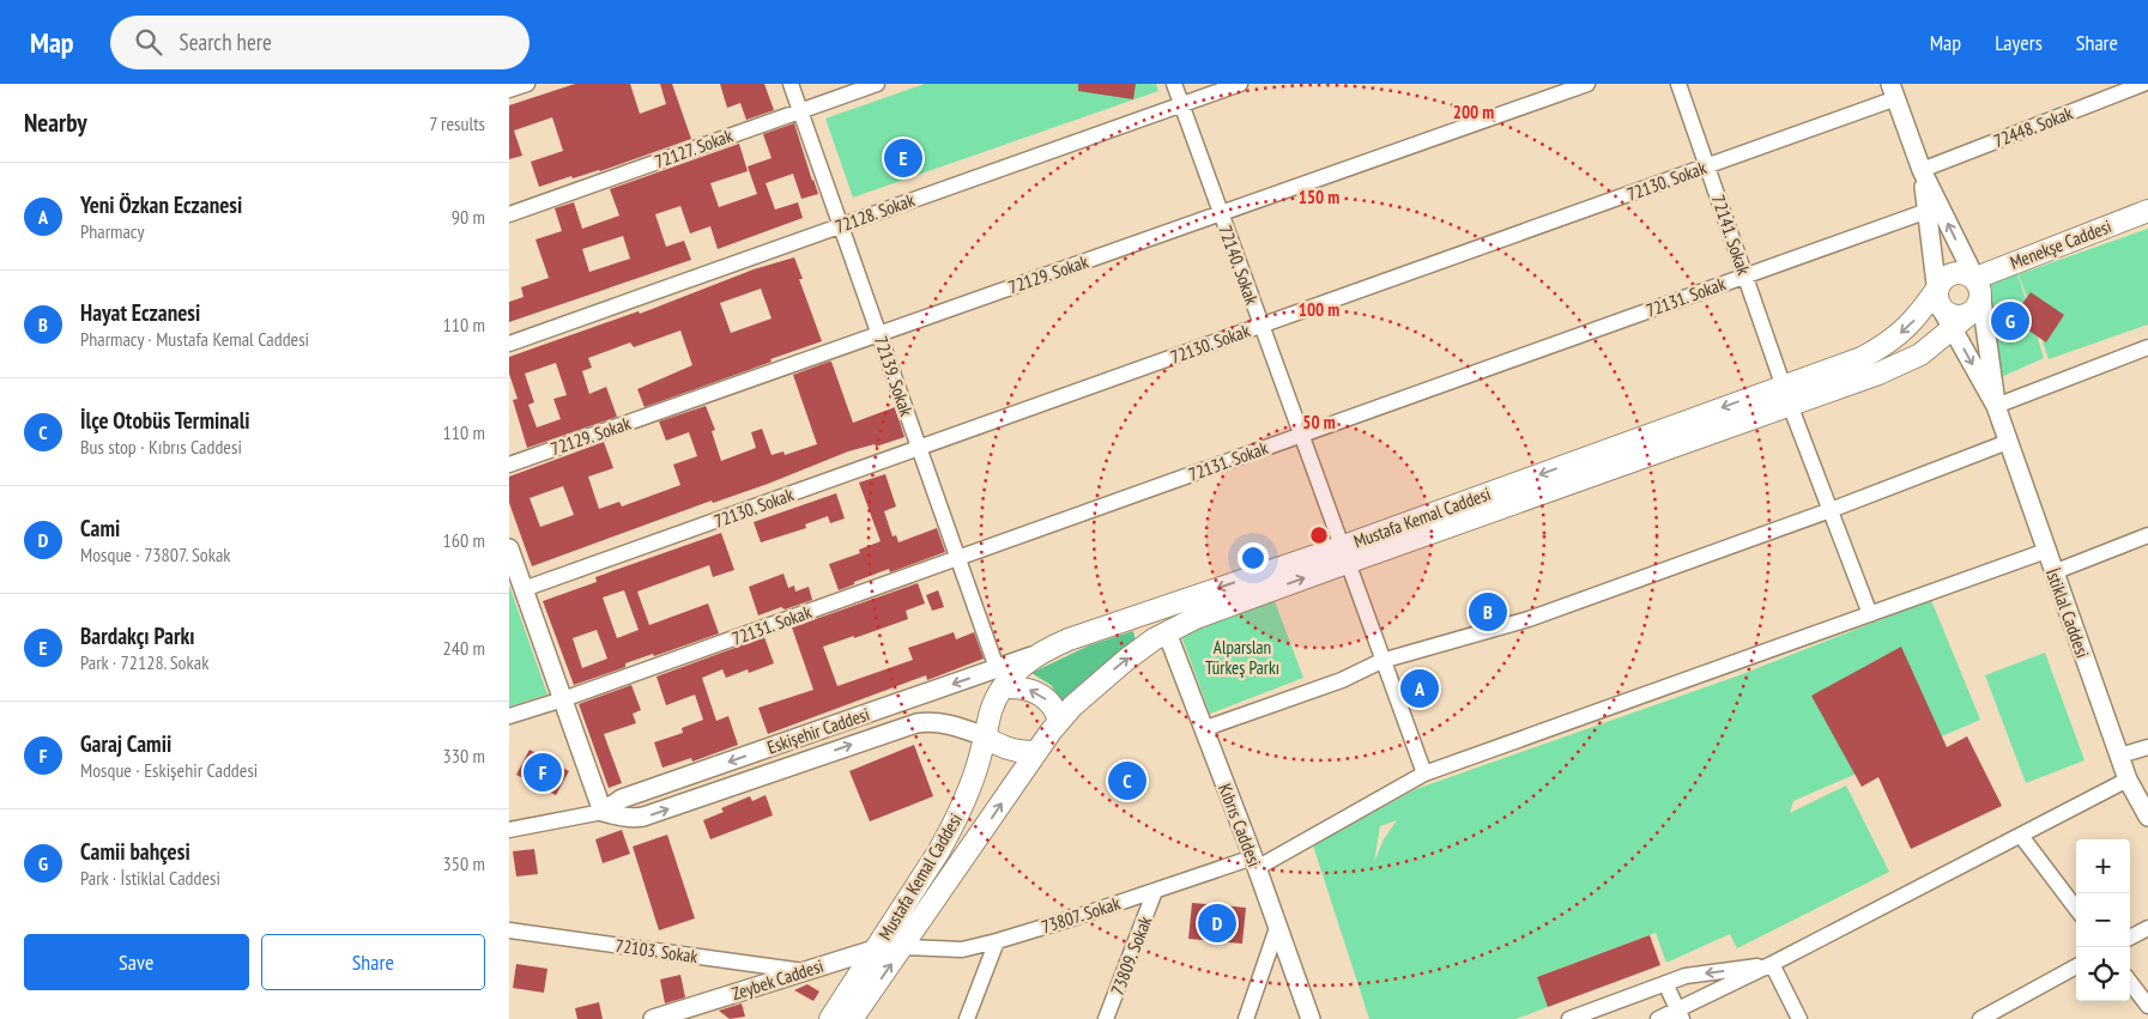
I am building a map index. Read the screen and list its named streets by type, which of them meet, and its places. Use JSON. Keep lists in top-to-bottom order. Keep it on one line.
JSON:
{"streets":{"main road":["Menekşe Caddesi","Mustafa Kemal Caddesi"],"street":["72448. Sokak","72127. Sokak","72130. Sokak","72128. Sokak","72141. Sokak","72140. Sokak","72129. Sokak","72131. Sokak","72139. Sokak","İstiklal Caddesi","Eskişehir Caddesi","Kıbrıs Caddesi","73807. Sokak","72103. Sokak","73809. Sokak","Zeybek Caddesi"]},"crossings":[["72448. Sokak","İstiklal Caddesi"],["72127. Sokak","72139. Sokak"],["72130. Sokak","72141. Sokak"],["72130. Sokak","72140. Sokak"],["72130. Sokak","72139. Sokak"],["72130. Sokak","İstiklal Caddesi"],["72128. Sokak","72140. Sokak"],["72128. Sokak","72139. Sokak"],["72141. Sokak","72131. Sokak"],["72141. Sokak","Mustafa Kemal Caddesi"],["72141. Sokak","73807. Sokak"],["Menekşe Caddesi","İstiklal Caddesi"],["72140. Sokak","72129. Sokak"],["72140. Sokak","72131. Sokak"],["72140. Sokak","Mustafa Kemal Caddesi"],["72140. Sokak","73807. Sokak"],["72129. Sokak","72139. Sokak"],["72131. Sokak","72139. Sokak"],["72131. Sokak","İstiklal Caddesi"],["72139. Sokak","Mustafa Kemal Caddesi"],["72139. Sokak","Eskişehir Caddesi"],["Mustafa Kemal Caddesi","İstiklal Caddesi"],["Mustafa Kemal Caddesi","Eskişehir Caddesi"],["Mustafa Kemal Caddesi","Kıbrıs Caddesi"],["Mustafa Kemal Caddesi","73807. Sokak"],["Mustafa Kemal Caddesi","Zeybek Caddesi"],["İstiklal Caddesi","73807. Sokak"],["Kıbrıs Caddesi","73807. Sokak"],["73807. Sokak","73809. Sokak"],["73807. Sokak","Zeybek Caddesi"],["72103. Sokak","Zeybek Caddesi"]],"parks":["Alparslan Türkeş Parkı"],"page":{"header":"Map","search":"Search here","nav":["Map","Layers","Share"],"heading":["Nearby","7 results"],"pins":["E","G","B","A","F","C","D"],"list":[{"mark":"A","name":"Yeni Özkan Eczanesi","note":"Pharmacy","value":"90 m"},{"mark":"B","name":"Hayat Eczanesi","note":"Pharmacy · Mustafa Kemal Caddesi","value":"110 m"},{"mark":"C","name":"İlçe Otobüs Terminali","note":"Bus stop · Kıbrıs Caddesi","value":"110 m"},{"mark":"D","name":"Cami","note":"Mosque · 73807. Sokak","value":"160 m"},{"mark":"E","name":"Bardakçı Parkı","note":"Park · 72128. Sokak","value":"240 m"},{"mark":"F","name":"Garaj Camii","note":"Mosque · Eskişehir Caddesi","value":"330 m"},{"mark":"G","name":"Camii bahçesi","note":"Park · İstiklal Caddesi","value":"350 m"}],"map_buttons":["+","−"],"buttons":["Save","Share"]},"rings":["200 m","150 m","100 m","50 m"]}
